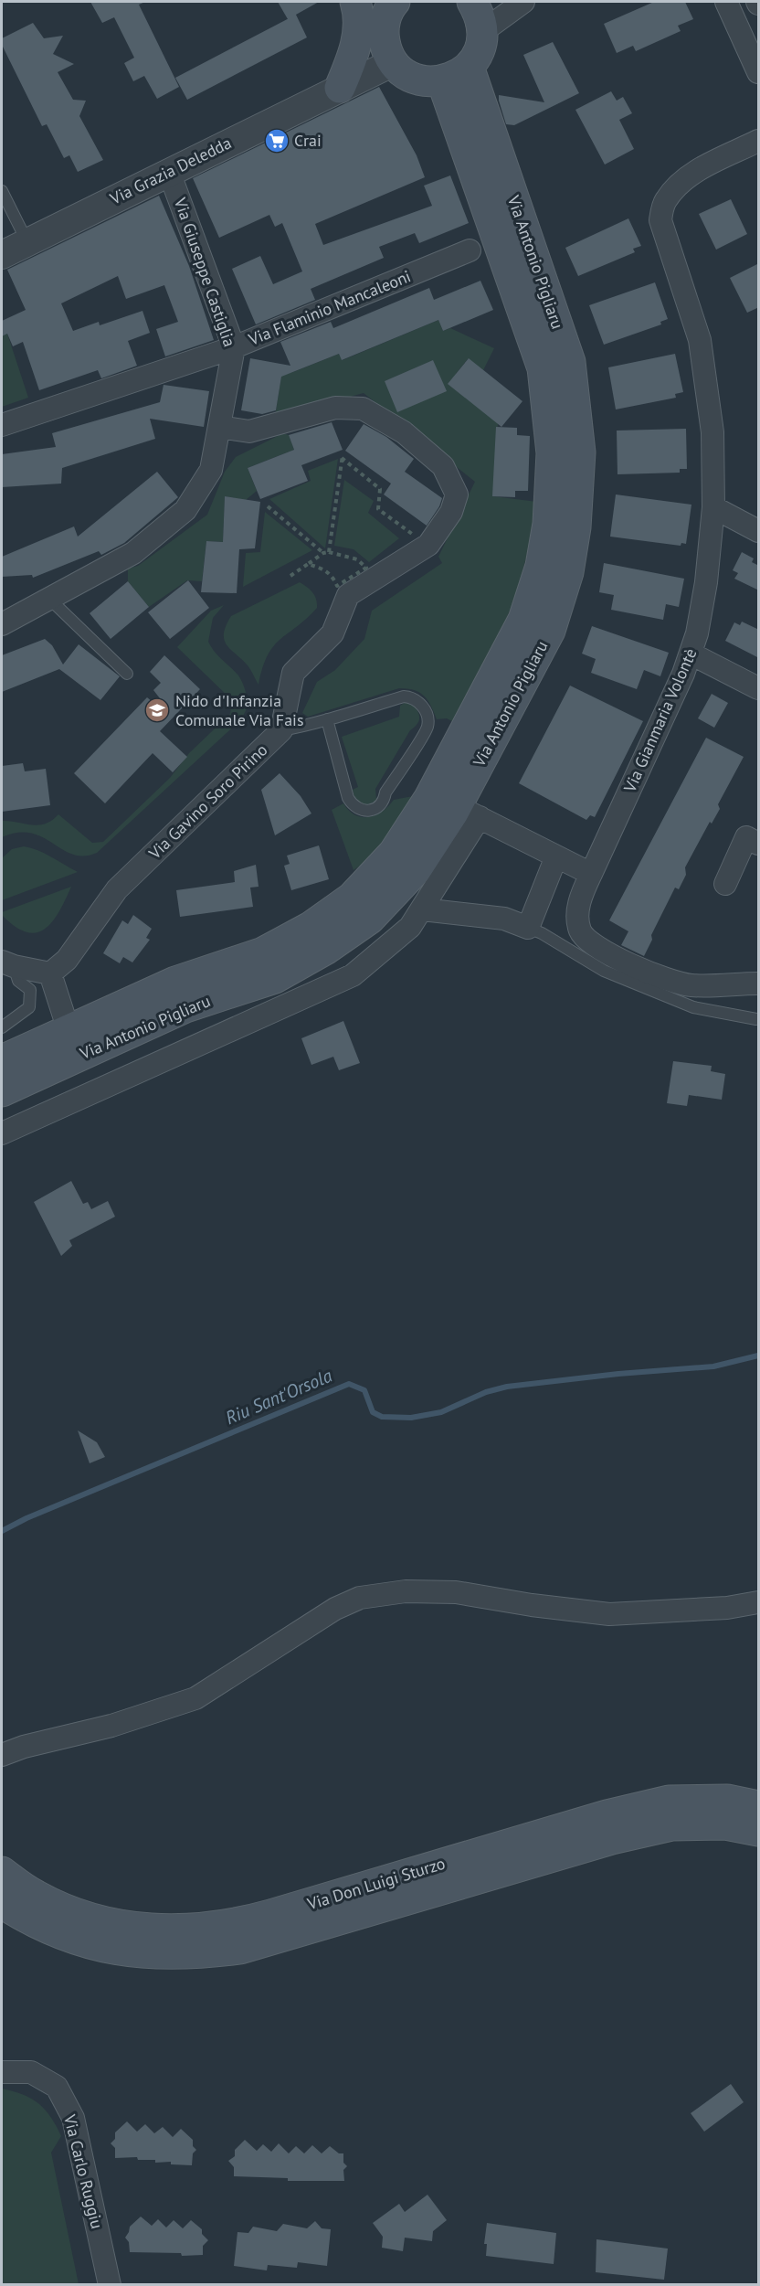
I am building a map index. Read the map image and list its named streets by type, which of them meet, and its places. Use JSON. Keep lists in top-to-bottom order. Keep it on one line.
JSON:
{"streets":{"main road":["Via Antonio Pigliaru","Via Don Luigi Sturzo"],"street":["Via Grazia Deledda","Via Giuseppe Castiglia","Via Flaminio Mancaleoni","Via Gianmaria Volontè","Via Gavino Soro Pirino","Via Carlo Ruggiu"]},"crossings":[["Via Grazia Deledda","Via Giuseppe Castiglia"],["Via Giuseppe Castiglia","Via Flaminio Mancaleoni"],["Via Giuseppe Castiglia","Via Gavino Soro Pirino"]],"water":["Riu Sant'Orsola"],"places":{"supermarket":["Crai"],"school or university":["Nido d'Infanzia Comunale Via Fais"]}}
